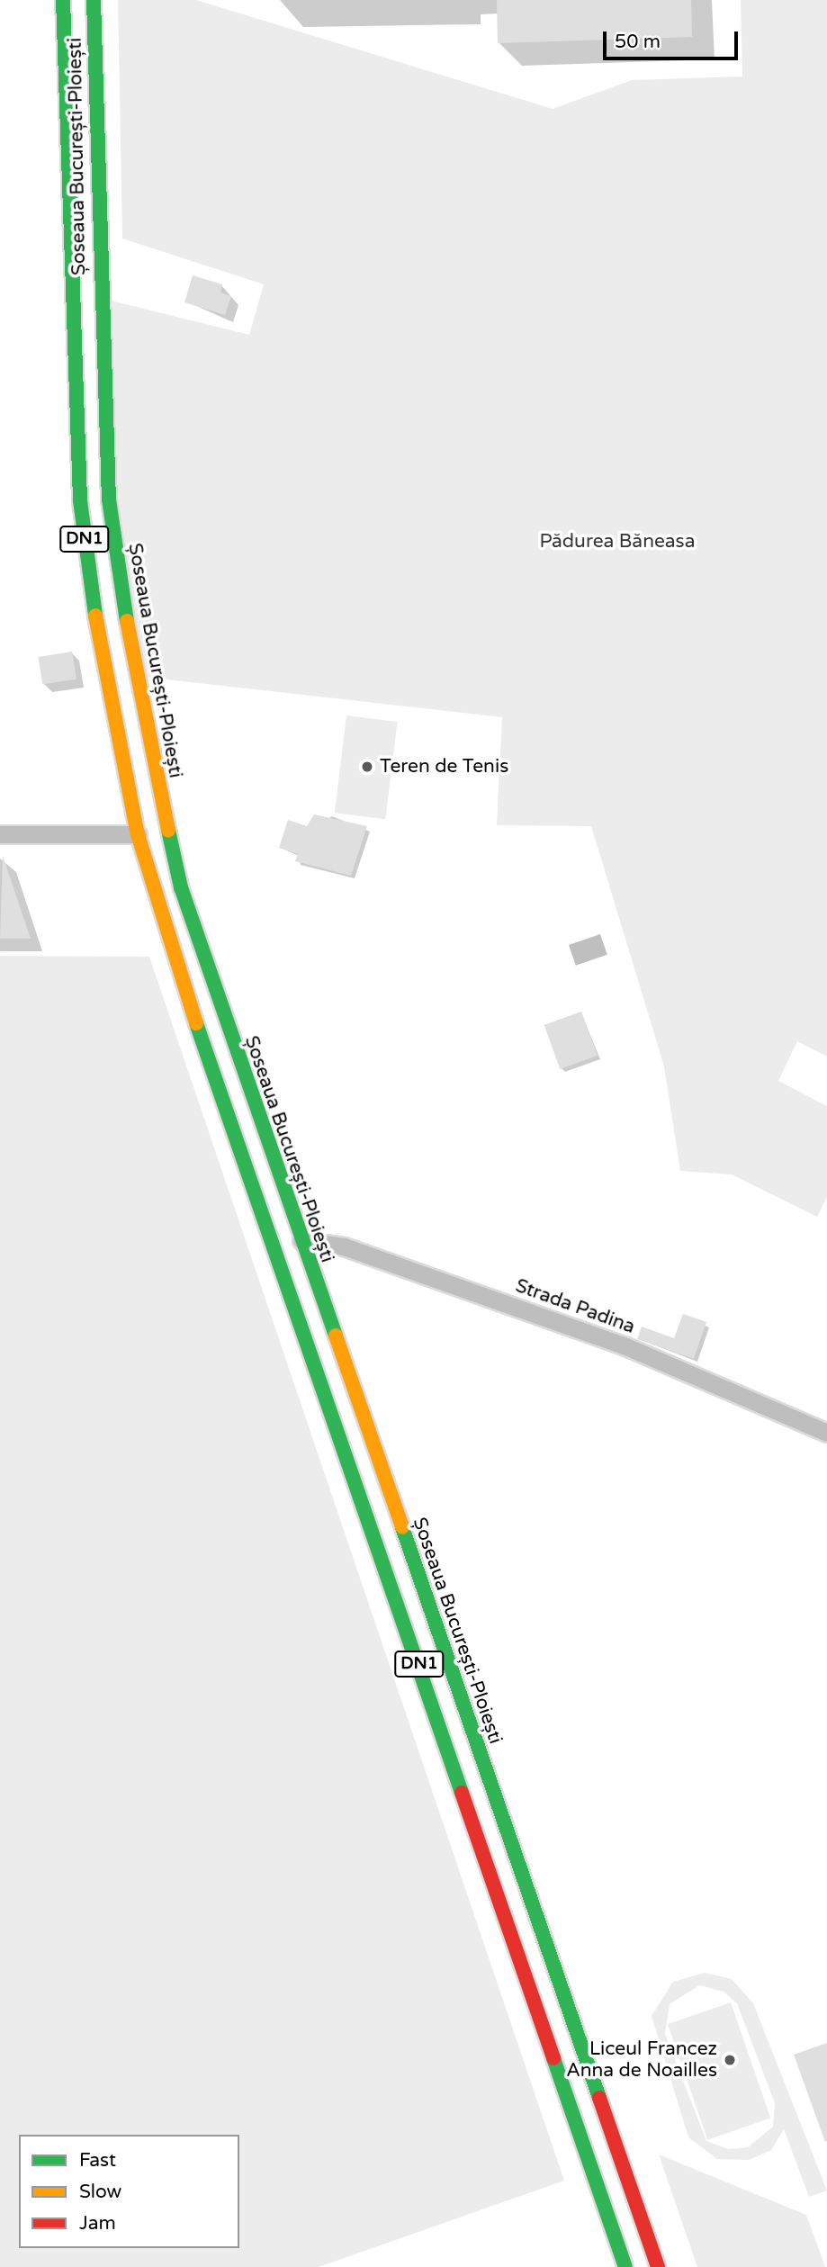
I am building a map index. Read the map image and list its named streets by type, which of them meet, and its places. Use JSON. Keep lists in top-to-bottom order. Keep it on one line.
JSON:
{"streets":{"highway":["Șoseaua București-Ploiești","DN1"],"street":["Strada Padina"]},"crossings":[["Șoseaua București-Ploiești","Strada Padina"]],"parks":["Pădurea Băneasa"],"places":["Teren de Tenis","Liceul Francez Anna de Noailles"],"legend":["Fast","Slow","Jam"],"scale_bar":"50 m"}
